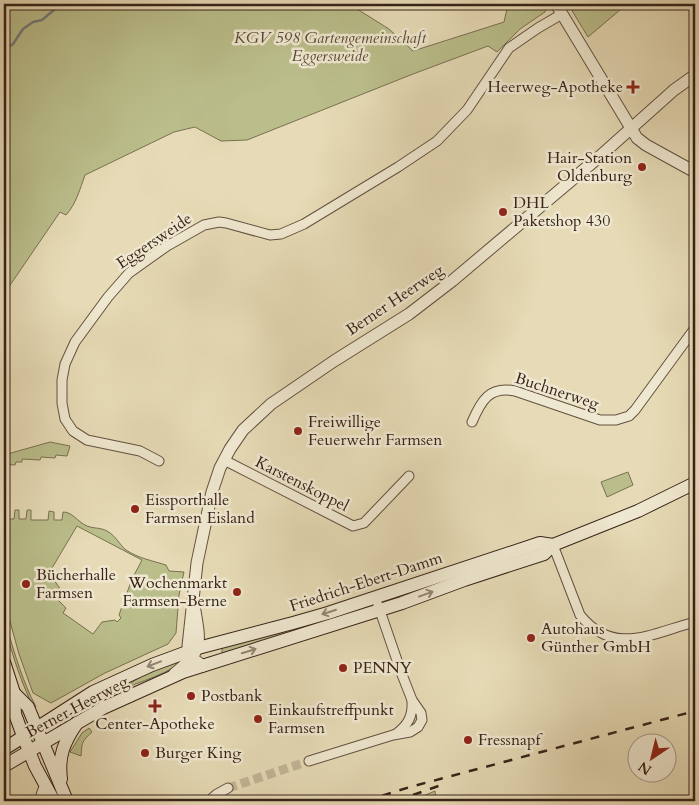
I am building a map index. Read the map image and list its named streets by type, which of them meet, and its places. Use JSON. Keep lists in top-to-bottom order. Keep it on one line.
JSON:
{"streets":{"main road":["Berner Heerweg","Friedrich-Ebert-Damm"],"street":["Eggersweide","Buchnerweg","Karstenskoppel"]},"crossings":[["Berner Heerweg","Karstenskoppel"],["Berner Heerweg","Friedrich-Ebert-Damm"]],"parks":["KGV 598 Gartengemeinschaft Eggersweide"],"places":{"health":["Heerweg-Apotheke","Center-Apotheke"],"other":["Hair-Station Oldenburg","DHL Paketshop 430","Freiwillige Feuerwehr Farmsen","Eissporthalle Farmsen Eisland","Bücherhalle Farmsen","Wochenmarkt Farmsen-Berne","Autohaus Günther GmbH","PENNY","Postbank","Einkaufstreffpunkt Farmsen","Fressnapf","Burger King"]},"north":"bottom left"}
